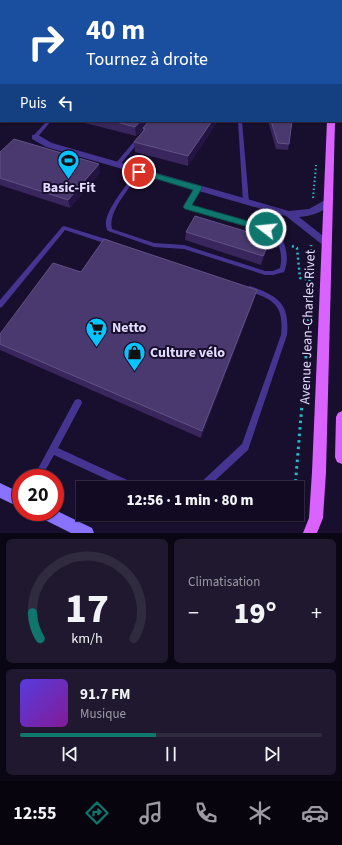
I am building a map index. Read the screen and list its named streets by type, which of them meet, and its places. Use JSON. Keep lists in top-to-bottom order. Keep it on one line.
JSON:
{"streets":{"main road":["Avenue Jean-Charles Rivet"]},"places":{"sports":["Basic-Fit"],"supermarket":["Netto"],"shop":["Culture vélo"]},"page":{"turn":["40 m","Tournez à droite"],"then":"Puis","limit":"20","trip":"12:56 · 1 min · 80 m","tile":"Climatisation","heat":["−","19°","+"],"song":["91.7 FM","Musique"],"tabs":"12:55","gauge":["17","km/h"]}}
